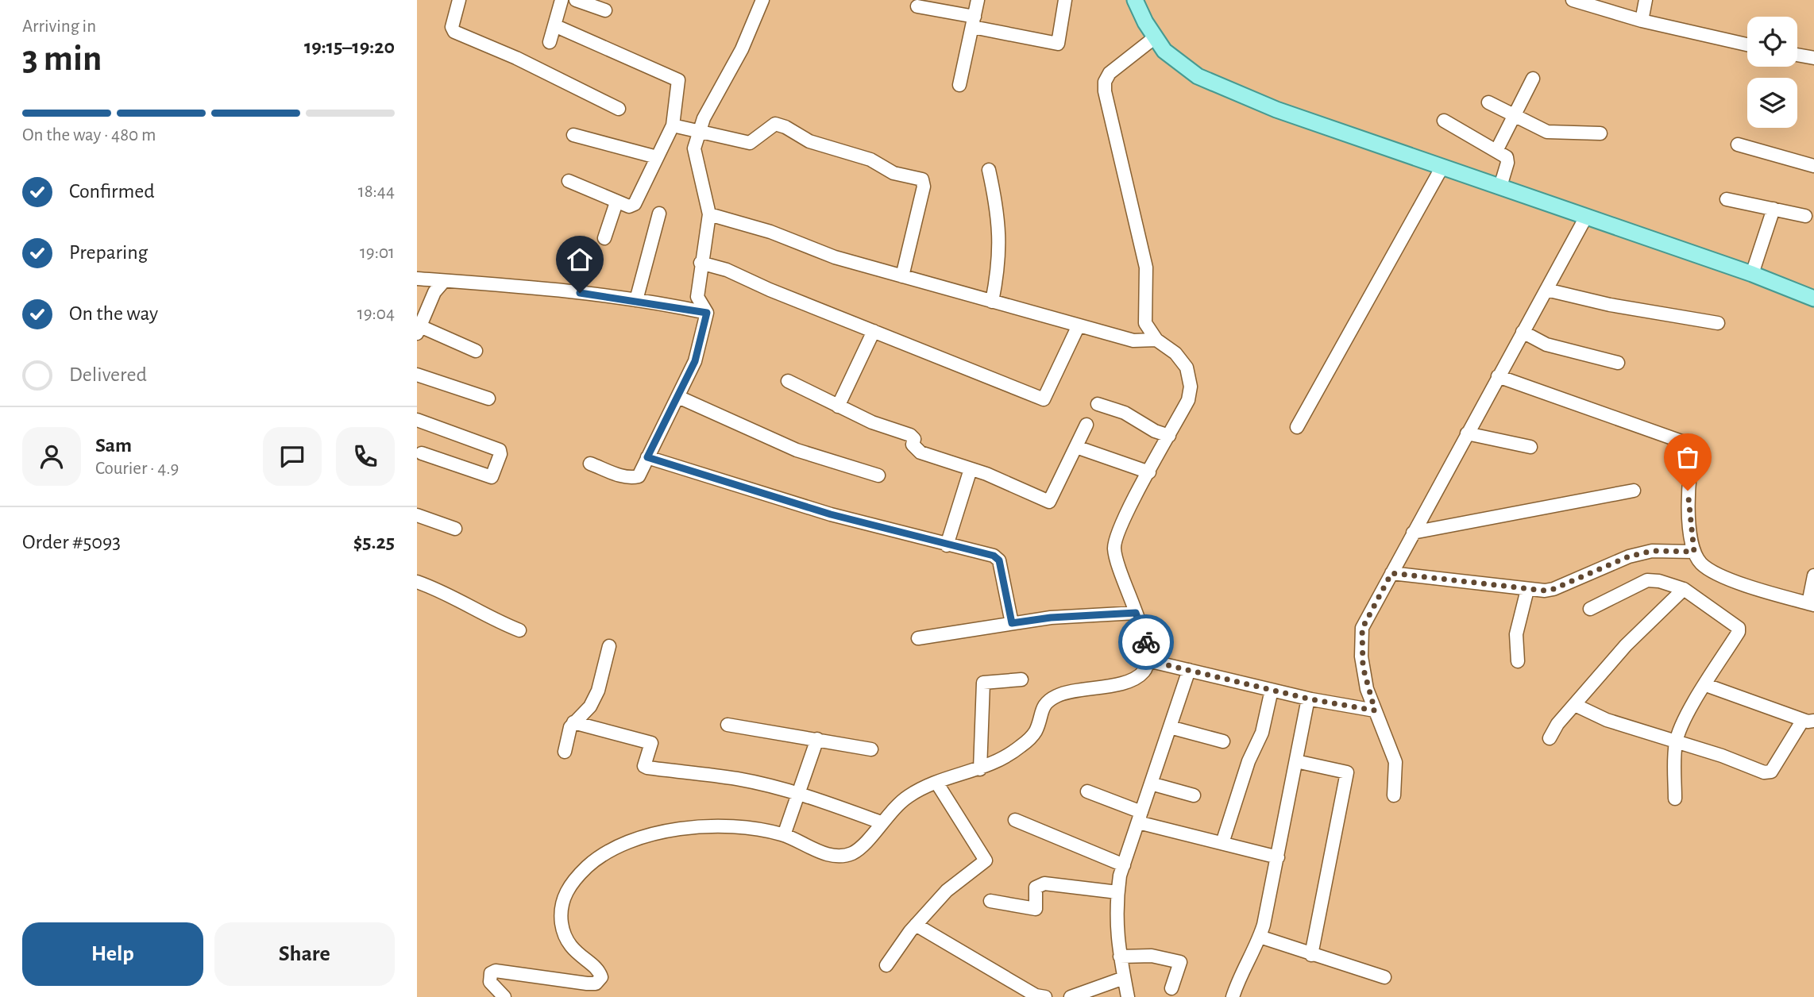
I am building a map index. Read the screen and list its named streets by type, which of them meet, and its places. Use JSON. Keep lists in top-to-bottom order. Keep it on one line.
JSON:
{"page":{"heading":["3 min","Arriving in","19:15–19:20"],"panel":["Sam","Courier · 4.9","Order #5093","$5.25"],"bar":"On the way · 480 m","list":[["Confirmed","18:44"],["Preparing","19:01"],["On the way","19:04"],"Delivered"],"buttons":["Help","Share"]}}
